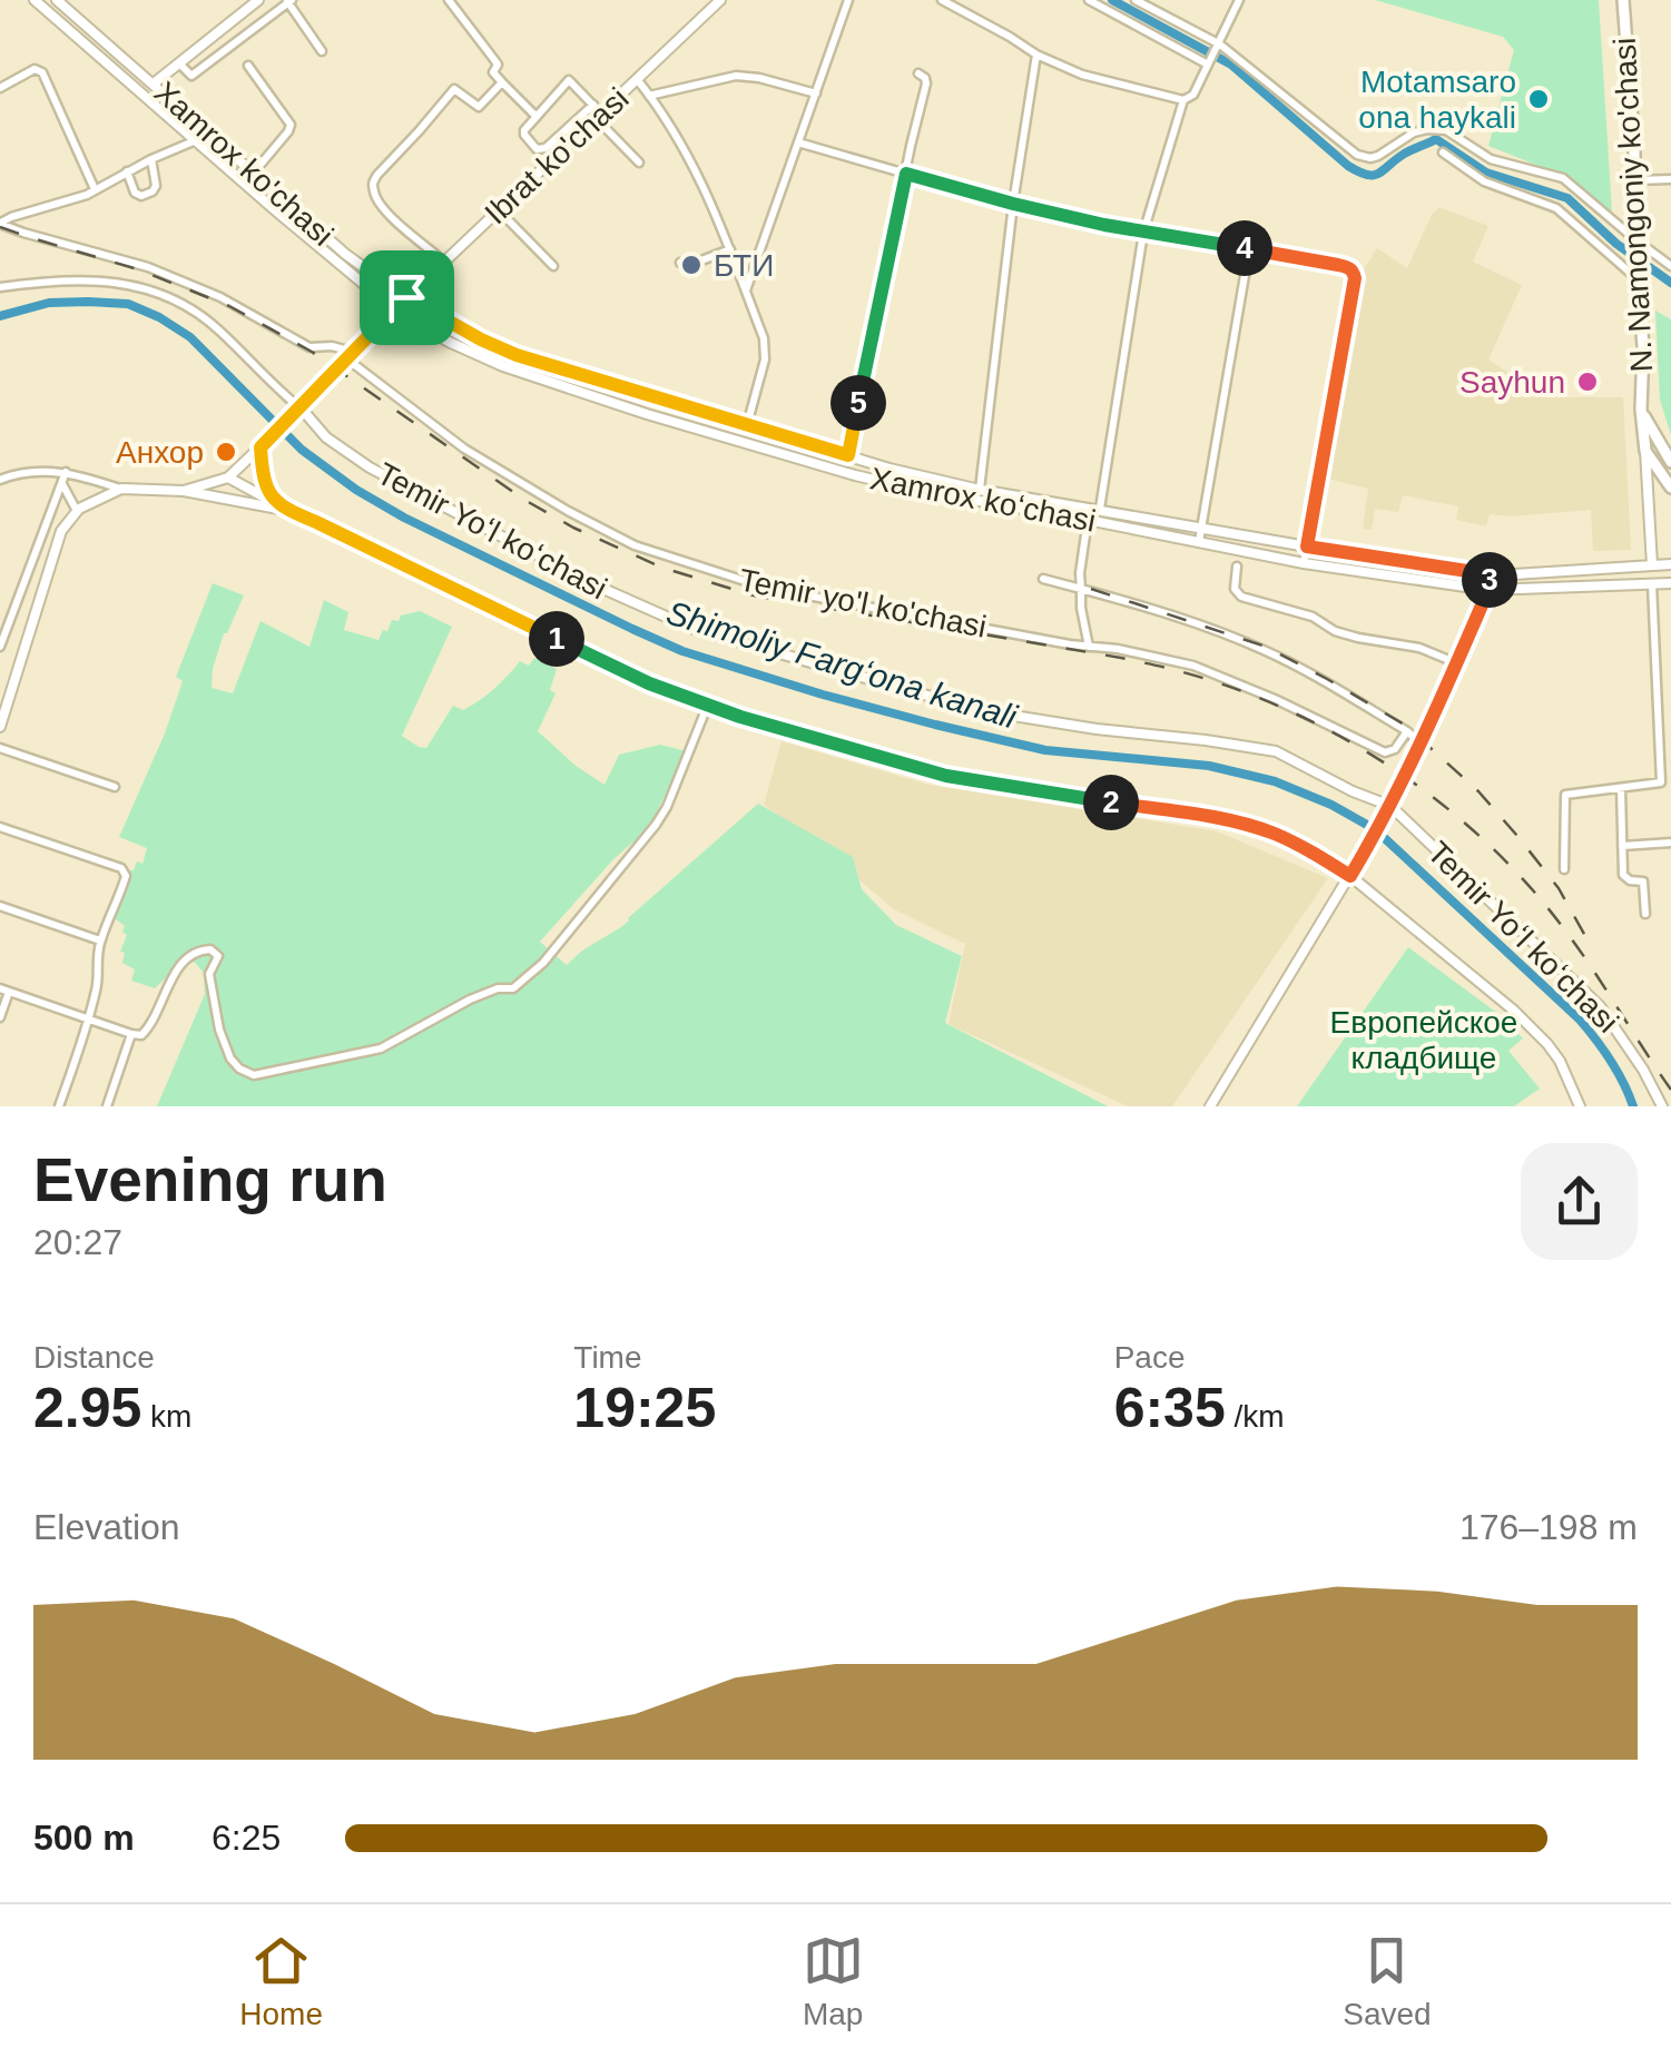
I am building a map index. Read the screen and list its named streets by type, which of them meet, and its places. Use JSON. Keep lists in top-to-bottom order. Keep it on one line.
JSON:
{"streets":{"main road":["Ibrat ko'chasi","Xamrox ko'chasi","N. Namongoniy ko'chasi","Xamrox koʻchasi","Temir Yoʻl koʻchasi"],"street":["Temir yo'l ko'chasi"]},"crossings":[["Ibrat ko'chasi","Xamrox ko'chasi"],["Ibrat ko'chasi","Xamrox koʻchasi"],["Ibrat ko'chasi","Temir Yoʻl koʻchasi"],["Ibrat ko'chasi","Temir yo'l ko'chasi"]],"water":["Shimoliy Fargʻona kanali"],"parks":["Европейское кладбище"],"places":["Motamsaro ona haykali","БТИ","Sayhun","Анхор"],"page":{"pins":["4","5","3","1","2"],"heading":["Evening run","20:27"],"stats":[["Distance","2.95 km"],["Time","19:25"],["Pace","6:35 /km"]],"chart":["Elevation","176–198 m"],"list":[{"name":"500 m","note":"6:25"}],"tabs":["Home","Map","Saved"]}}
